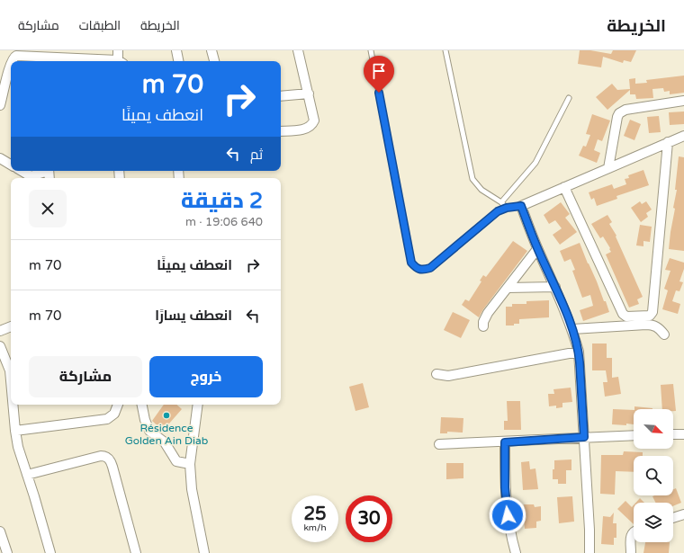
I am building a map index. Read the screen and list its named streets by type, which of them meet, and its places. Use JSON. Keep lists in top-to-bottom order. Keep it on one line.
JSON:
{"places":["Résidence Golden Ain Diab"],"north":"bottom right","page":{"header":"الخريطة","nav":["الخريطة","الطبقات","مشاركة"],"turn":["70 m","انعطف يمينًا"],"then":"ثم","heading":["2 دقيقة","640 m · 19:06"],"list":[{"name":"انعطف يمينًا","value":"70 m"},{"name":"انعطف يسارًا","value":"70 m"}],"buttons":["خروج","مشاركة"],"speed":"25 km/h","limit":"30"}}
